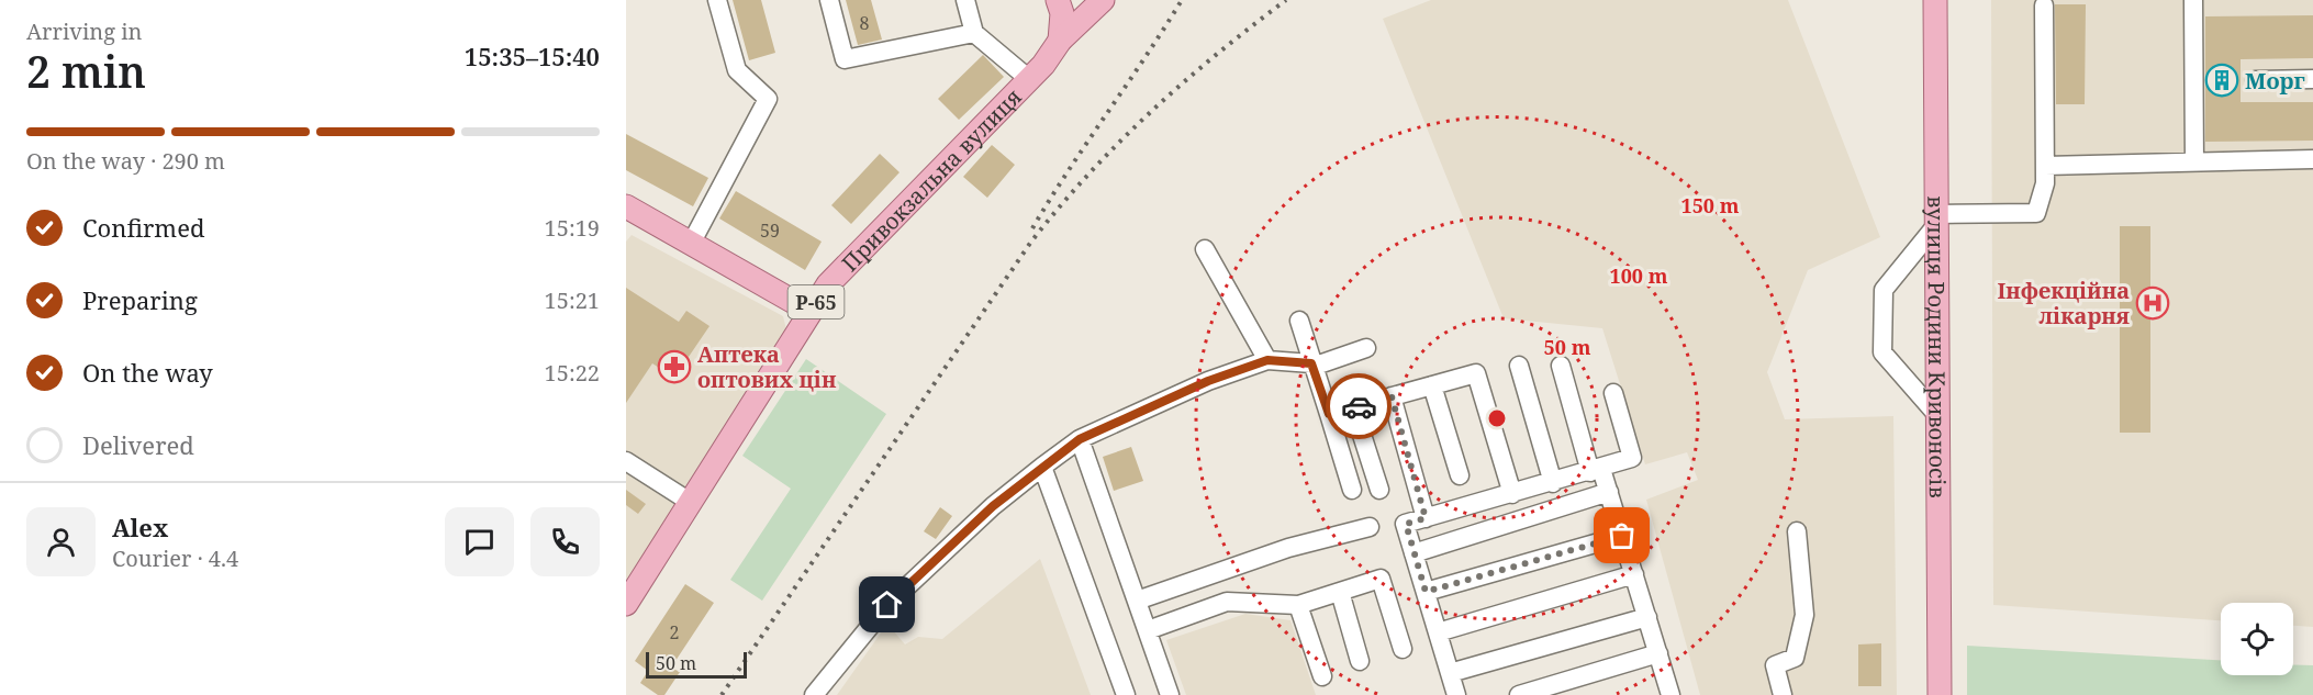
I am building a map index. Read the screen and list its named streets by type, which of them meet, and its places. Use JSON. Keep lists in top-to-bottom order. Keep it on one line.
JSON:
{"streets":{"main road":["Привокзальна вулиця","Р-65","вулиця Родини Кривоносів"]},"places":{"building":["Морг"],"hospital":["Інфекційна лікарня"],"pharmacy":["Аптека оптових цін"]},"house_numbers":["8","59","2"],"scale_bar":"50 m","page":{"heading":["2 min","Arriving in","15:35–15:40"],"panel":["Alex","Courier · 4.4"],"bar":"On the way · 290 m","list":[["Confirmed","15:19"],["Preparing","15:21"],["On the way","15:22"],"Delivered"],"scale":"50 m"},"rings":["150 m","100 m","50 m"]}
